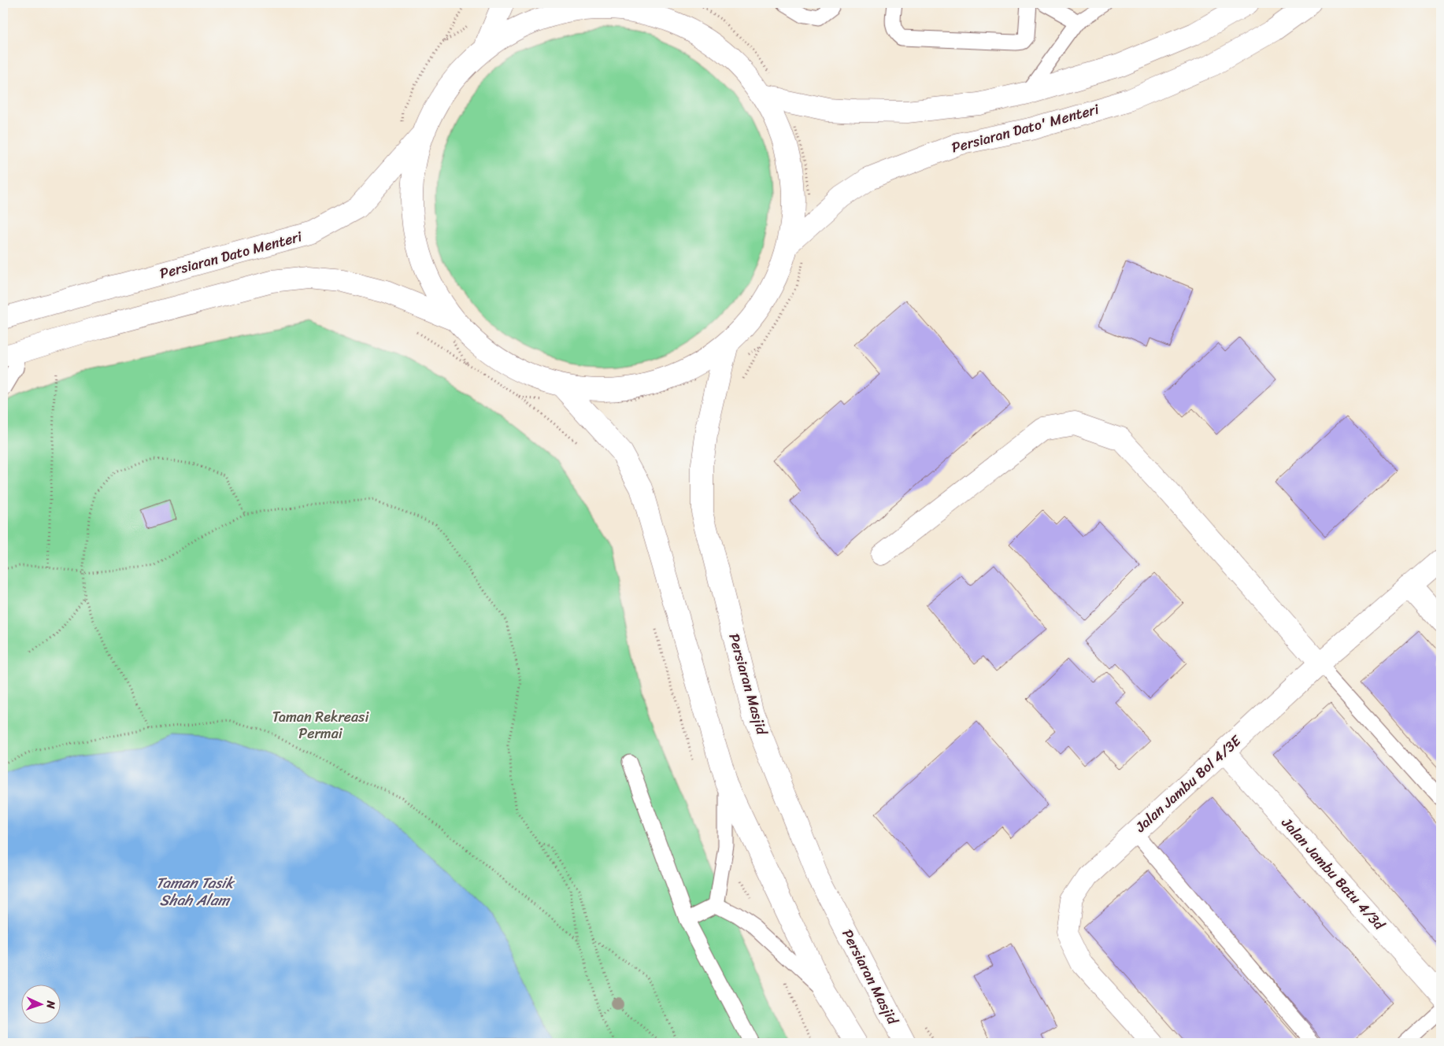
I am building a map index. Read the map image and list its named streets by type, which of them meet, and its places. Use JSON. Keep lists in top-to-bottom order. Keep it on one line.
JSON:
{"streets":{"main road":["Persiaran Dato' Menteri","Persiaran Dato Menteri","Persiaran Masjid","Jalan Jambu Bol 4/3E","Jalan Jambu Batu 4/3d"]},"crossings":[["Jalan Jambu Bol 4/3E","Jalan Jambu Batu 4/3d"]],"water":["Taman Tasik Shah Alam"],"parks":["Taman Rekreasi Permai"],"north":"right"}
